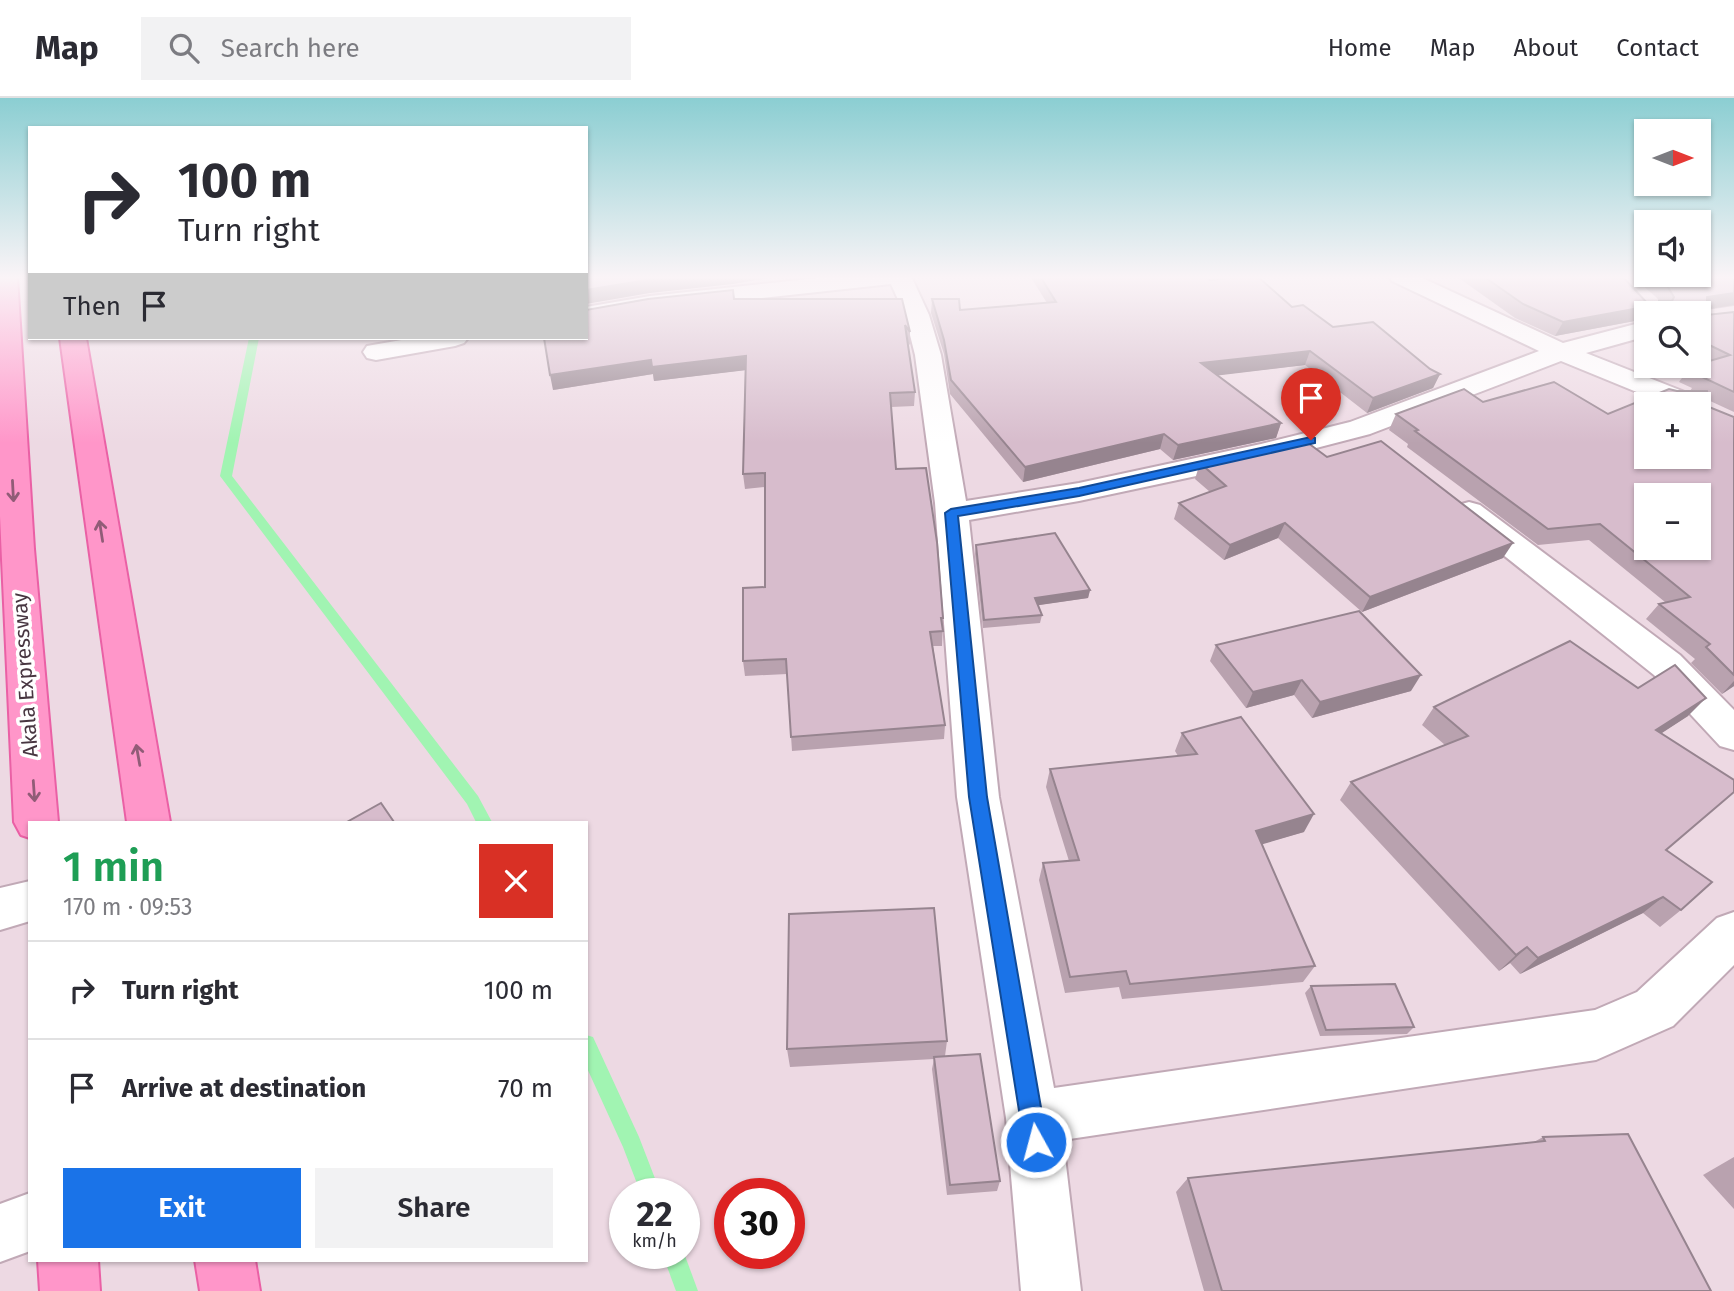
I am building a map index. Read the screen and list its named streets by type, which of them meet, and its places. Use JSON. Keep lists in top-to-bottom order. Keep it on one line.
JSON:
{"streets":{"main road":["Akala Expressway"]},"north":"right","page":{"header":"Map","search":"Search here","nav":["Home","Map","About","Contact"],"map_buttons":["+","−"],"turn":["100 m","Turn right"],"then":"Then","heading":["1 min","170 m · 09:53"],"list":[{"name":"Turn right","value":"100 m"},{"name":"Arrive at destination","value":"70 m"}],"buttons":["Exit","Share"],"speed":"22 km/h","limit":"30"}}
